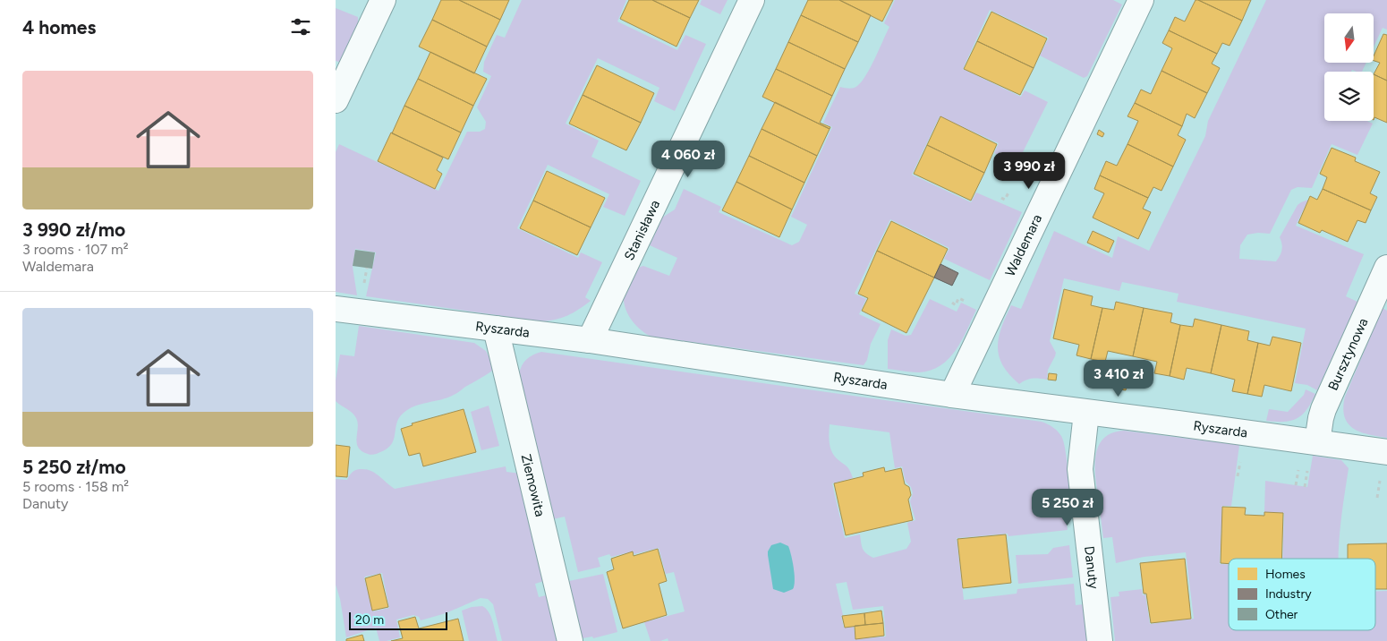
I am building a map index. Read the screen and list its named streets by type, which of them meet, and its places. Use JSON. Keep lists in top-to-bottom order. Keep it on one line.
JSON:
{"streets":{"street":["Stanisława","Waldemara","Ryszarda","Bursztynowa","Ziemowita","Danuty"]},"crossings":[["Stanisława","Ryszarda"],["Waldemara","Ryszarda"],["Ryszarda","Bursztynowa"],["Ryszarda","Ziemowita"],["Ryszarda","Danuty"]],"legend":["Homes","Industry","Other"],"scale_bar":"20 m","north":"bottom","page":{"heading":"4 homes","list":[{"name":"3 990 zł/mo","note":"3 rooms · 107 m² · Waldemara"},{"name":"5 250 zł/mo","note":"5 rooms · 158 m² · Danuty"}],"price":["4 060 zł","3 990 zł","3 410 zł","5 250 zł"],"scale":"20 m"}}
